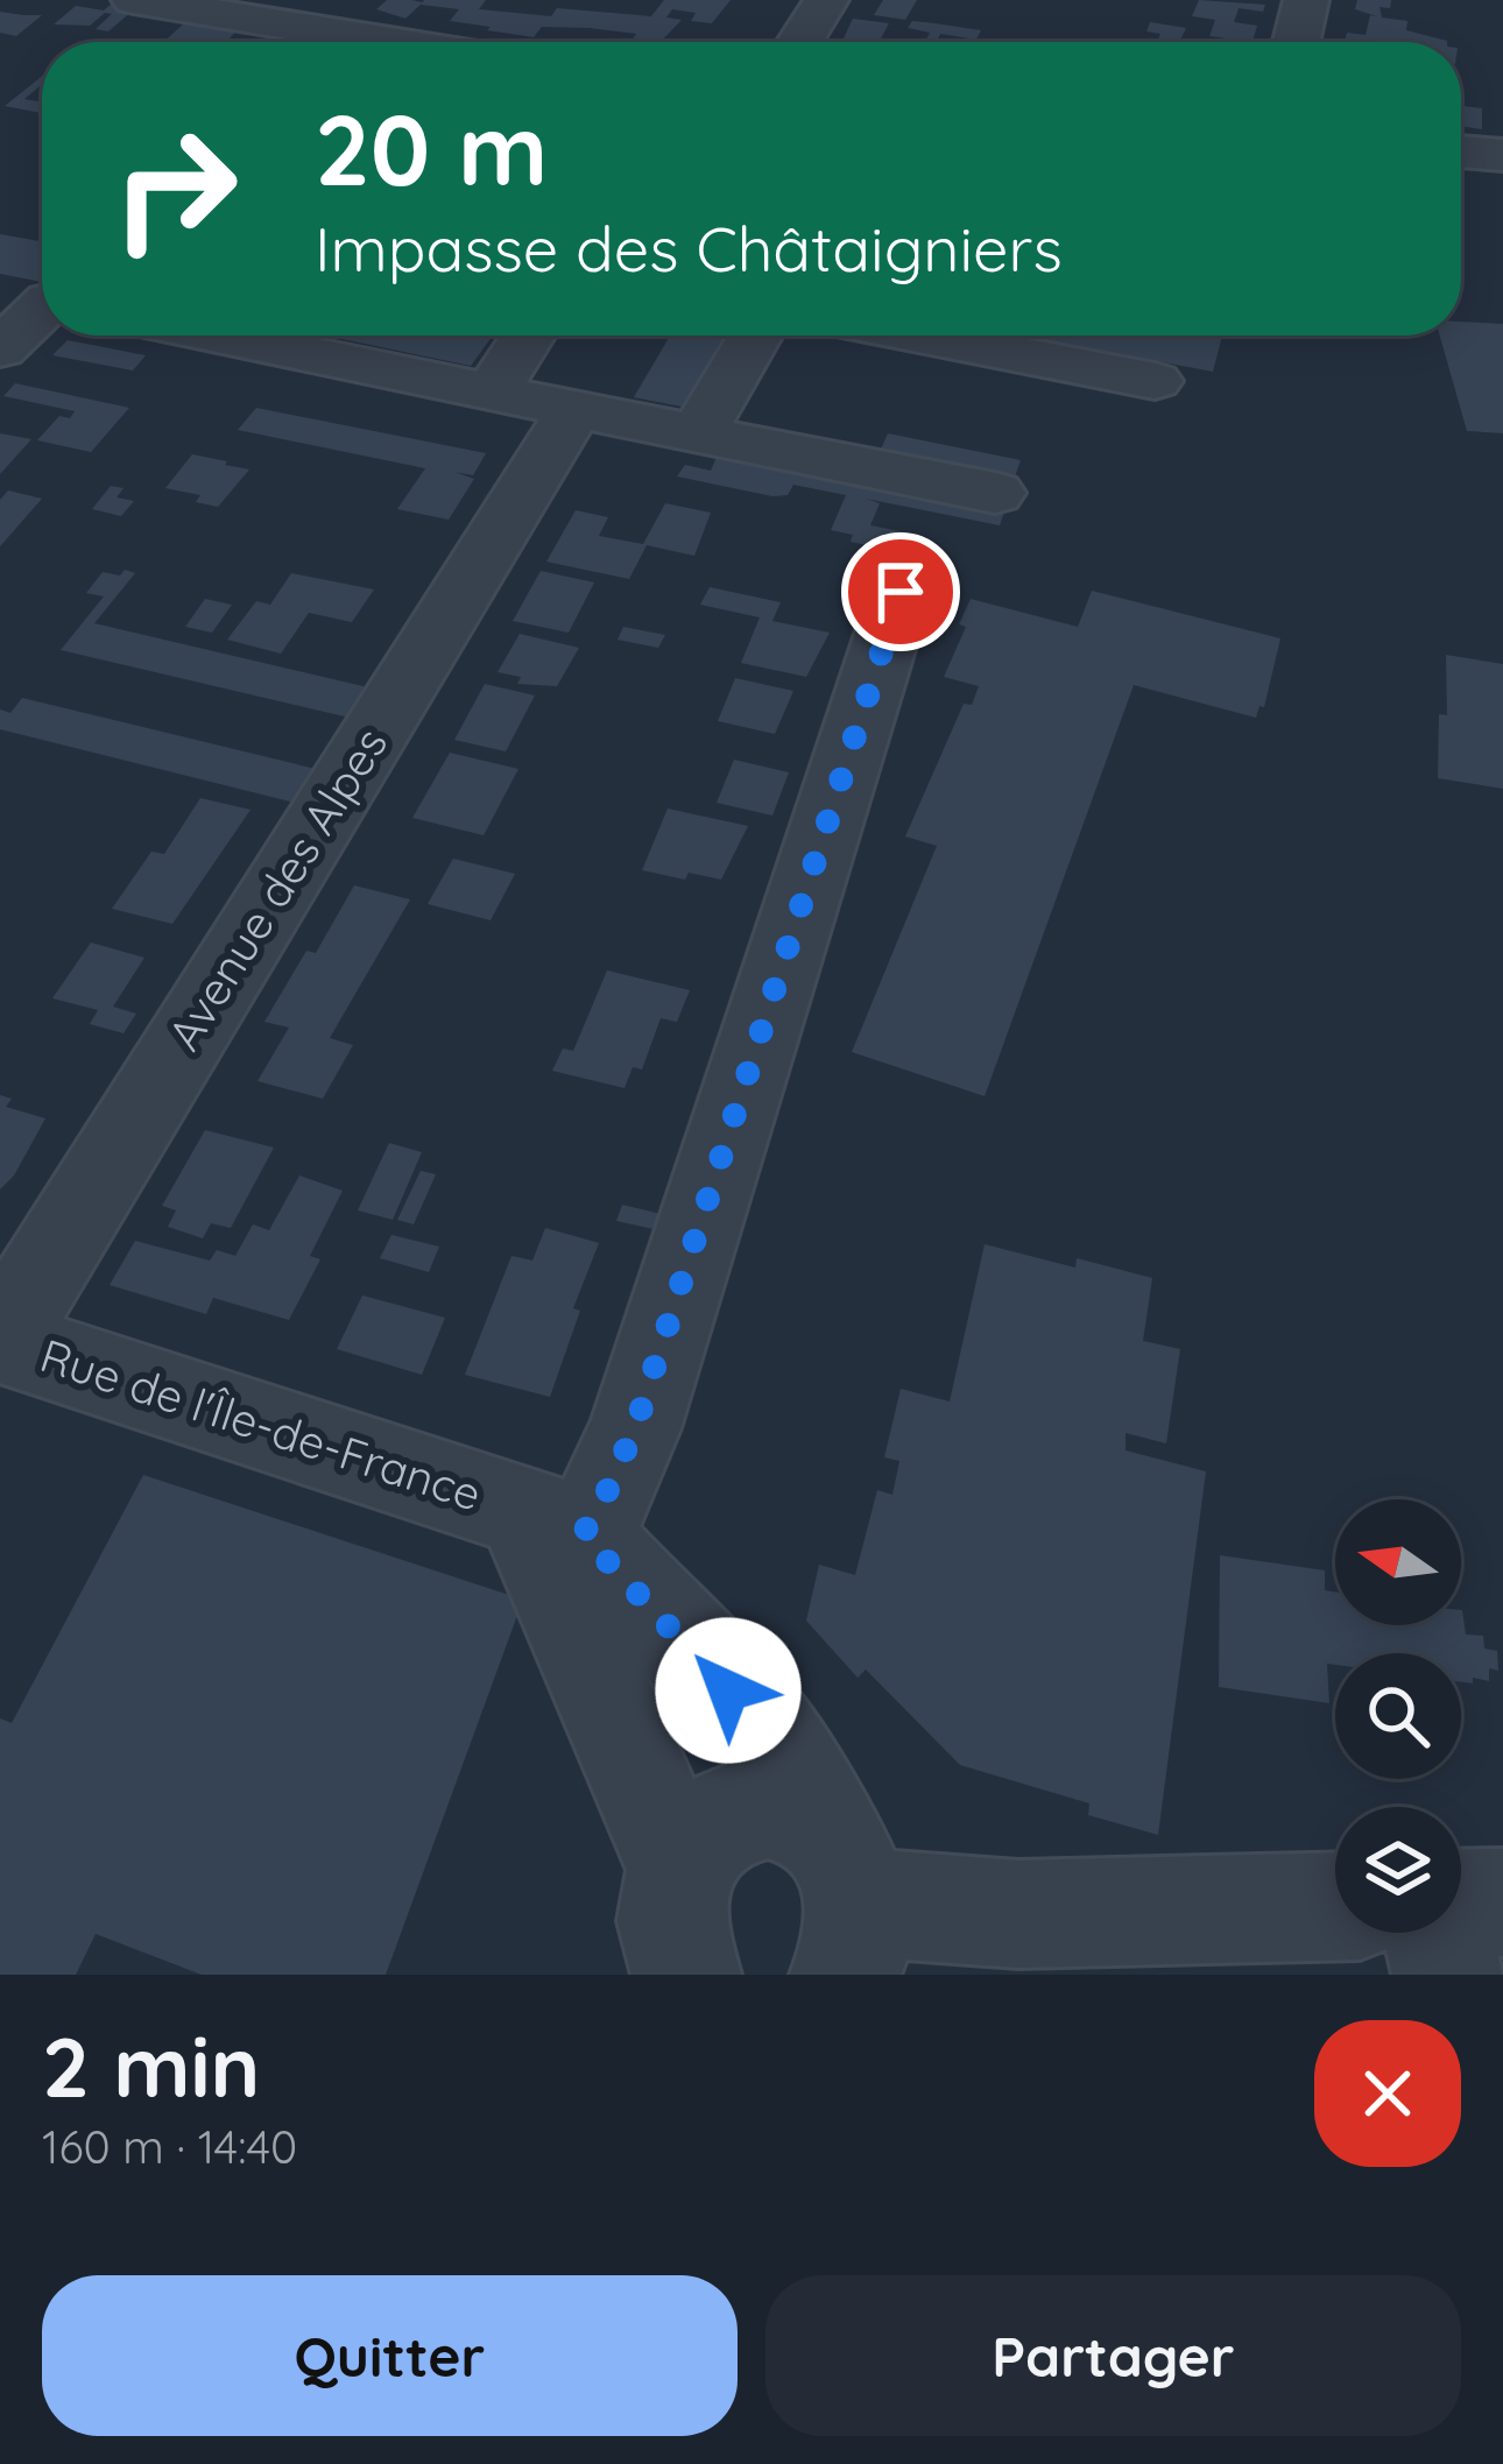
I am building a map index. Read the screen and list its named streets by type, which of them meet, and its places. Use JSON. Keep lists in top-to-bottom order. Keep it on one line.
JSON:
{"streets":{"street":["Avenue des Alpes","Rue de l'Île-de-France"]},"crossings":[["Avenue des Alpes","Rue de l'Île-de-France"]],"north":"left","page":{"turn":["20 m","Impasse des Châtaigniers"],"heading":["2 min","160 m · 14:40"],"buttons":["Quitter","Partager"]}}
